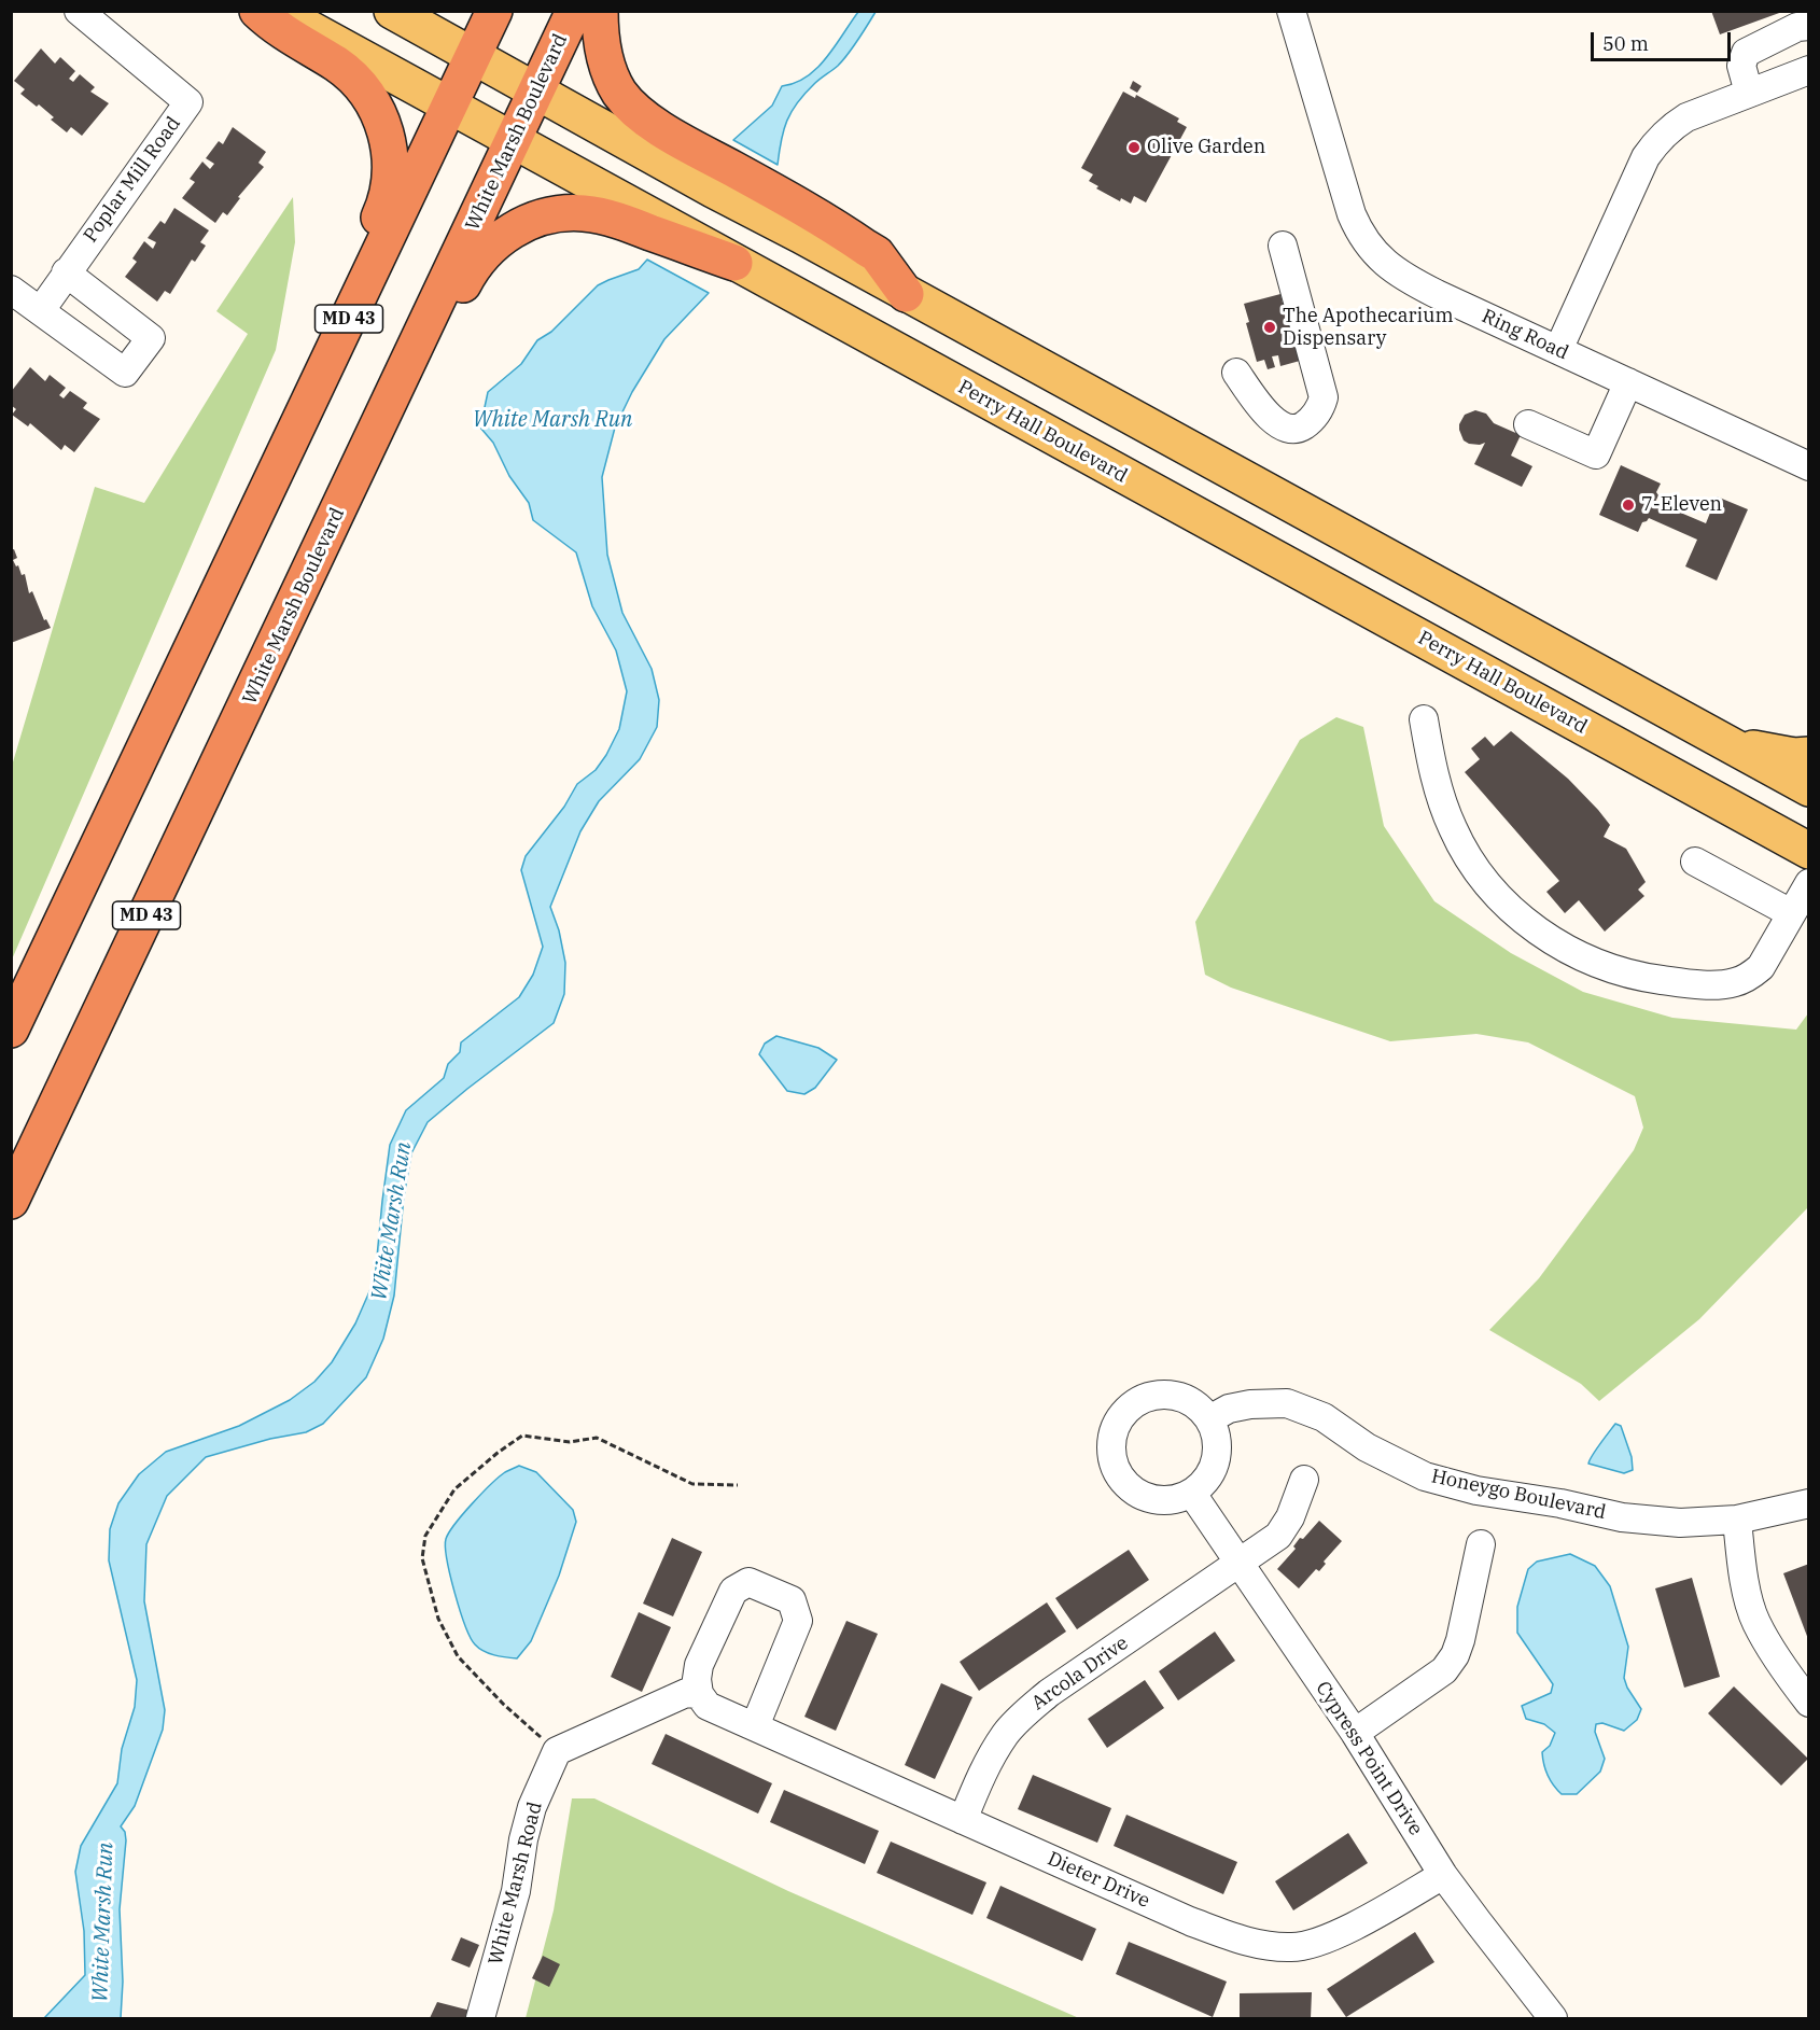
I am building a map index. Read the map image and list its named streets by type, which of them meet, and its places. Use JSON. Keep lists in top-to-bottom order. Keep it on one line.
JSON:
{"streets":{"highway":["White Marsh Boulevard","MD 43"],"main road":["Perry Hall Boulevard"],"street":["Poplar Mill Road","Ring Road","Honeygo Boulevard","Arcola Drive","Cypress Point Drive","Dieter Drive","White Marsh Road"]},"crossings":[["White Marsh Boulevard","Perry Hall Boulevard"],["MD 43","Perry Hall Boulevard"],["Honeygo Boulevard","Cypress Point Drive"],["Arcola Drive","Cypress Point Drive"],["Arcola Drive","Dieter Drive"],["Cypress Point Drive","Dieter Drive"]],"water":["White Marsh Run"],"places":["Olive Garden","The Apothecarium Dispensary","7-Eleven"],"scale_bar":"50 m"}
